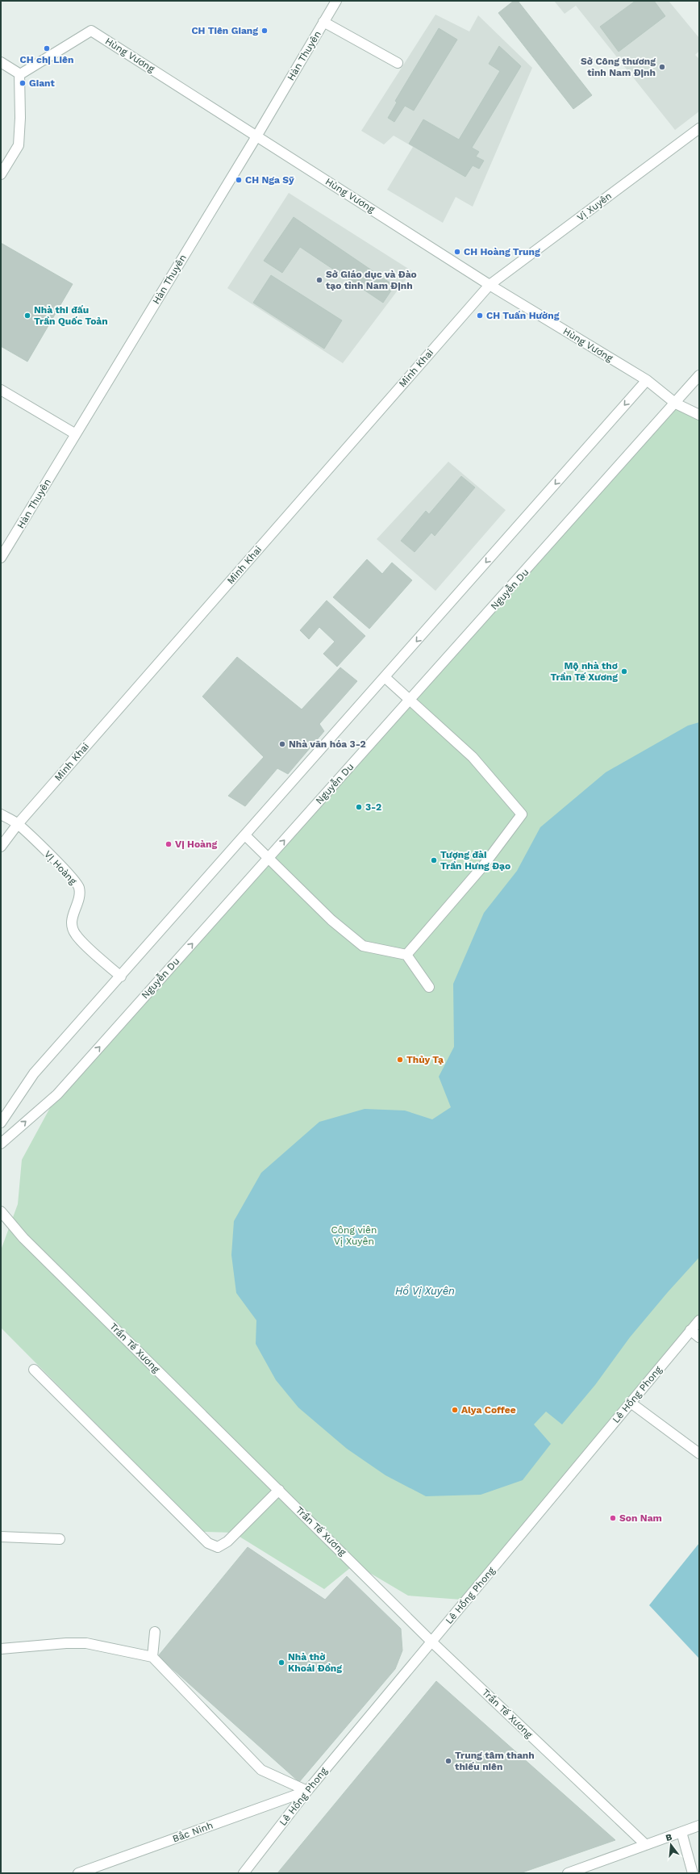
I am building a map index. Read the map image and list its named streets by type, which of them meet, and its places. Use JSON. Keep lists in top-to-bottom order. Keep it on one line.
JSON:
{"streets":{"street":["Hùng Vương","Hàn Thuyên","Vị Xuyên","Minh Khai","Nguyễn Du","VỊ Hoàng","Trần Tế Xương","Lê Hồng Phong","Bắc Ninh"]},"crossings":[["Hùng Vương","Hàn Thuyên"],["Hùng Vương","Vị Xuyên"],["Hùng Vương","Minh Khai"],["Hùng Vương","Nguyễn Du"],["Vị Xuyên","Minh Khai"],["Minh Khai","VỊ Hoàng"],["Trần Tế Xương","Lê Hồng Phong"],["Lê Hồng Phong","Bắc Ninh"]],"water":["Hồ Vị Xuyên"],"parks":["Công viên Vị Xuyên"],"places":["CH Tiên Giang","CH chị Liên","Sở Công thương tỉnh Nam Định","Giant","CH Nga Sỹ","CH Hoàng Trung","Sở Giáo dục và Đào tạo tỉnh Nam Định","Nhà thi đấu Trần Quốc Toản","CH Tuấn Hường","Mộ nhà thơ Trần Tế Xương","Nhà văn hóa 3-2","3-2","Vị Hoàng","Tượng đài Trần Hưng Đạo","Thủy Tạ","Alya Coffee","Son Nam","Nhà thờ Khoái Đồng","Trung tâm thanh thiếu niên"],"north":"top"}
